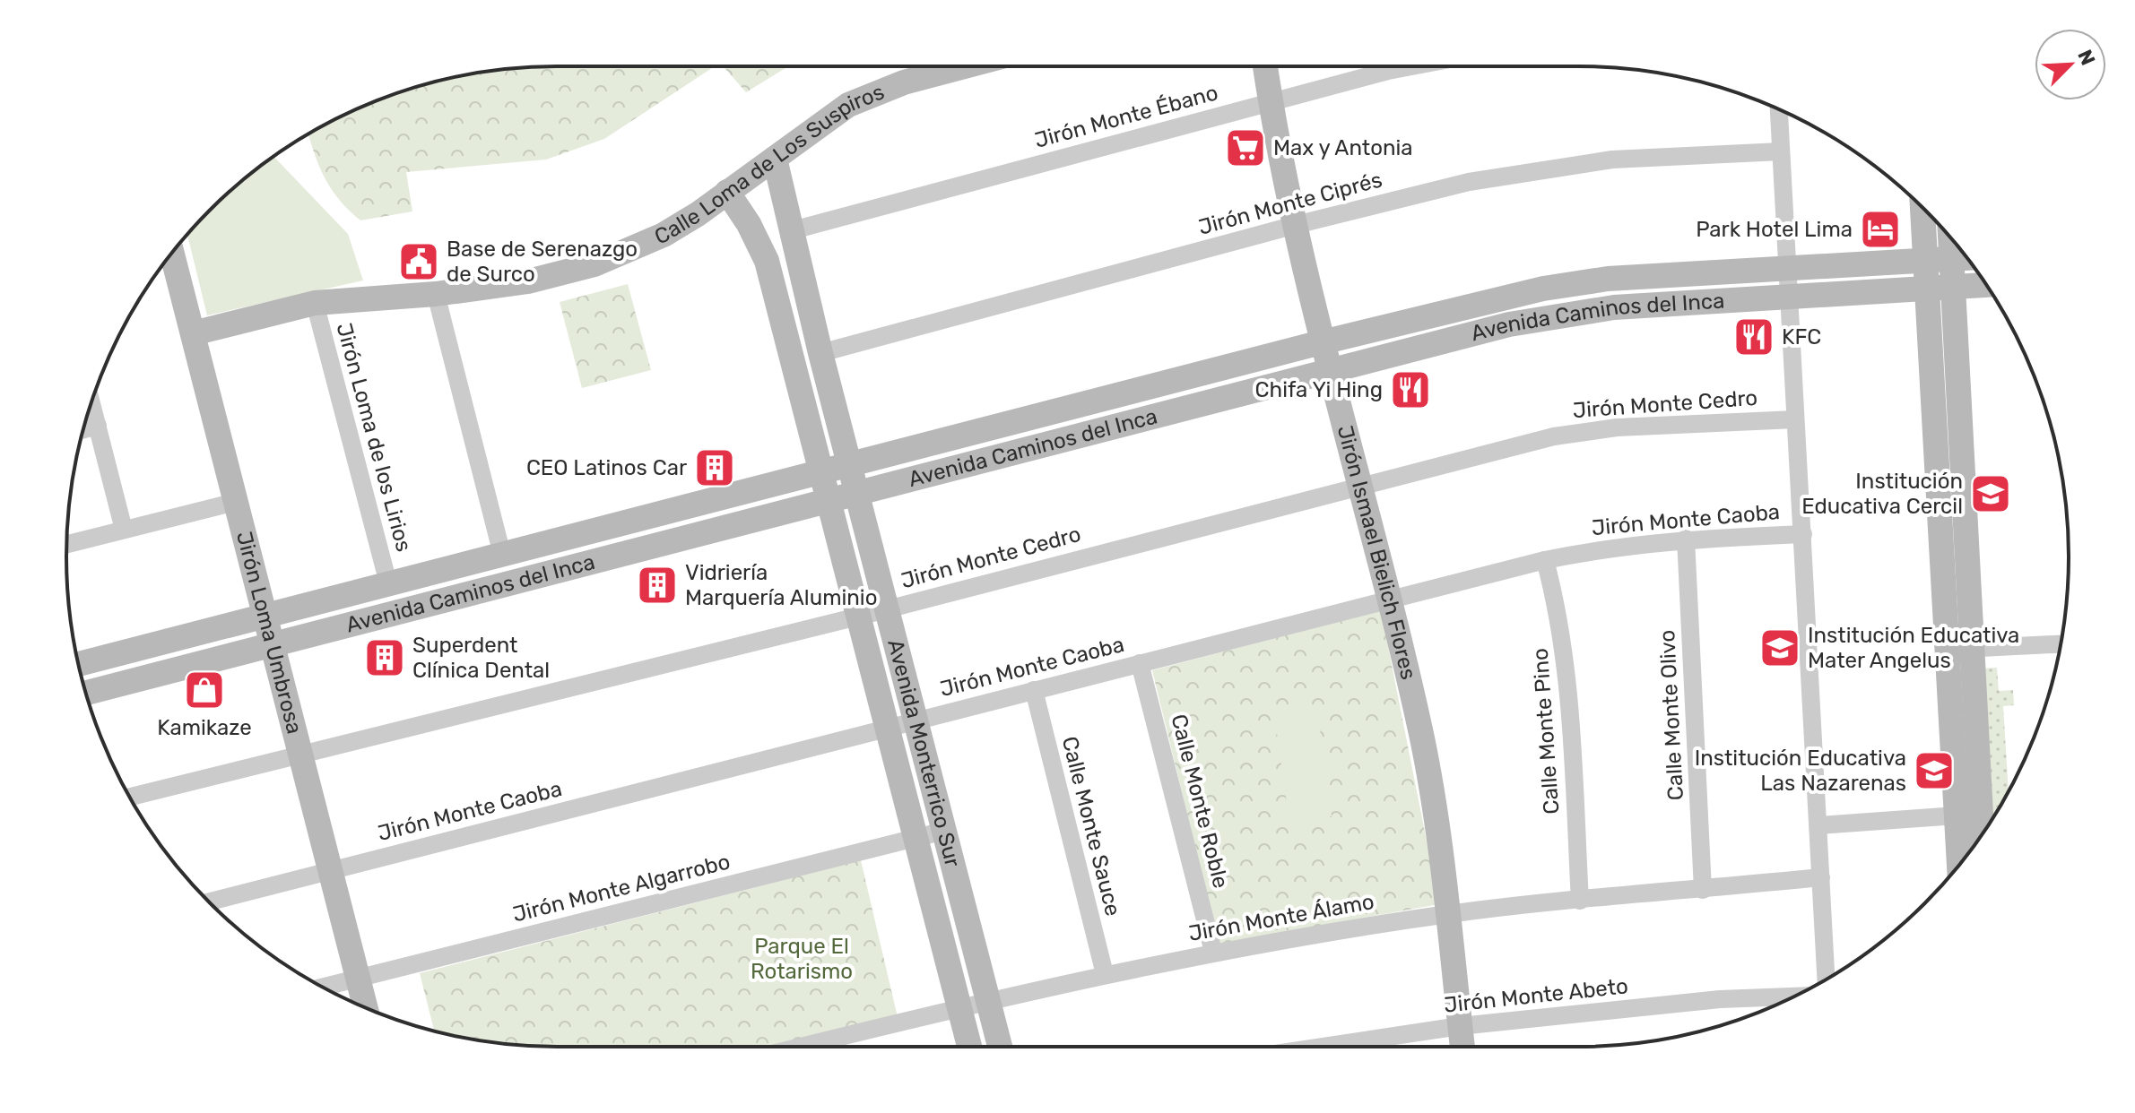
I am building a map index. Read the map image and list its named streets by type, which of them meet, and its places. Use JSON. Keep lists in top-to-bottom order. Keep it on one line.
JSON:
{"streets":{"street":["Jirón Monte Ébano","Calle Loma de Los Suspiros","Jirón Monte Ciprés","Avenida Caminos del Inca","Jirón Monte Cedro","Jirón Loma de los Lirios","Jirón Monte Caoba","Jirón Ismael Bielich Flores","Jirón Loma Umbrosa","Calle Monte Olivo","Calle Monte Pino","Avenida Monterrico Sur","Calle Monte Roble","Calle Monte Sauce","Jirón Monte Algarrobo","Jirón Monte Álamo","Jirón Monte Abeto"]},"crossings":[["Jirón Monte Ébano","Jirón Ismael Bielich Flores"],["Jirón Monte Ébano","Avenida Monterrico Sur"],["Calle Loma de Los Suspiros","Jirón Loma de los Lirios"],["Calle Loma de Los Suspiros","Jirón Loma Umbrosa"],["Calle Loma de Los Suspiros","Avenida Monterrico Sur"],["Jirón Monte Ciprés","Jirón Ismael Bielich Flores"],["Jirón Monte Ciprés","Avenida Monterrico Sur"],["Avenida Caminos del Inca","Jirón Loma de los Lirios"],["Avenida Caminos del Inca","Jirón Ismael Bielich Flores"],["Avenida Caminos del Inca","Jirón Loma Umbrosa"],["Avenida Caminos del Inca","Avenida Monterrico Sur"],["Jirón Monte Cedro","Jirón Ismael Bielich Flores"],["Jirón Monte Cedro","Jirón Loma Umbrosa"],["Jirón Monte Cedro","Avenida Monterrico Sur"],["Jirón Monte Caoba","Jirón Ismael Bielich Flores"],["Jirón Monte Caoba","Jirón Loma Umbrosa"],["Jirón Monte Caoba","Calle Monte Olivo"],["Jirón Monte Caoba","Calle Monte Pino"],["Jirón Monte Caoba","Avenida Monterrico Sur"],["Jirón Monte Caoba","Calle Monte Roble"],["Jirón Monte Caoba","Calle Monte Sauce"],["Jirón Ismael Bielich Flores","Jirón Monte Álamo"],["Jirón Ismael Bielich Flores","Jirón Monte Abeto"],["Jirón Loma Umbrosa","Jirón Monte Algarrobo"],["Calle Monte Olivo","Jirón Monte Álamo"],["Calle Monte Pino","Jirón Monte Álamo"],["Avenida Monterrico Sur","Jirón Monte Algarrobo"],["Avenida Monterrico Sur","Jirón Monte Álamo"],["Calle Monte Roble","Jirón Monte Álamo"],["Calle Monte Sauce","Jirón Monte Álamo"]],"parks":["Parque El Rotarismo"],"places":{"supermarket":["Max y Antonia"],"hotel":["Park Hotel Lima"],"public building":["Base de Serenazgo de Surco"],"restaurant":["KFC","Chifa Yi Hing"],"building":["CEO Latinos Car","Vidriería Marquería Aluminio","Superdent Clínica Dental"],"school or university":["Institución Educativa Cercil","Institución Educativa Mater Angelus","Institución Educativa Las Nazarenas"],"shop":["Kamikaze"]},"north":"top right"}
